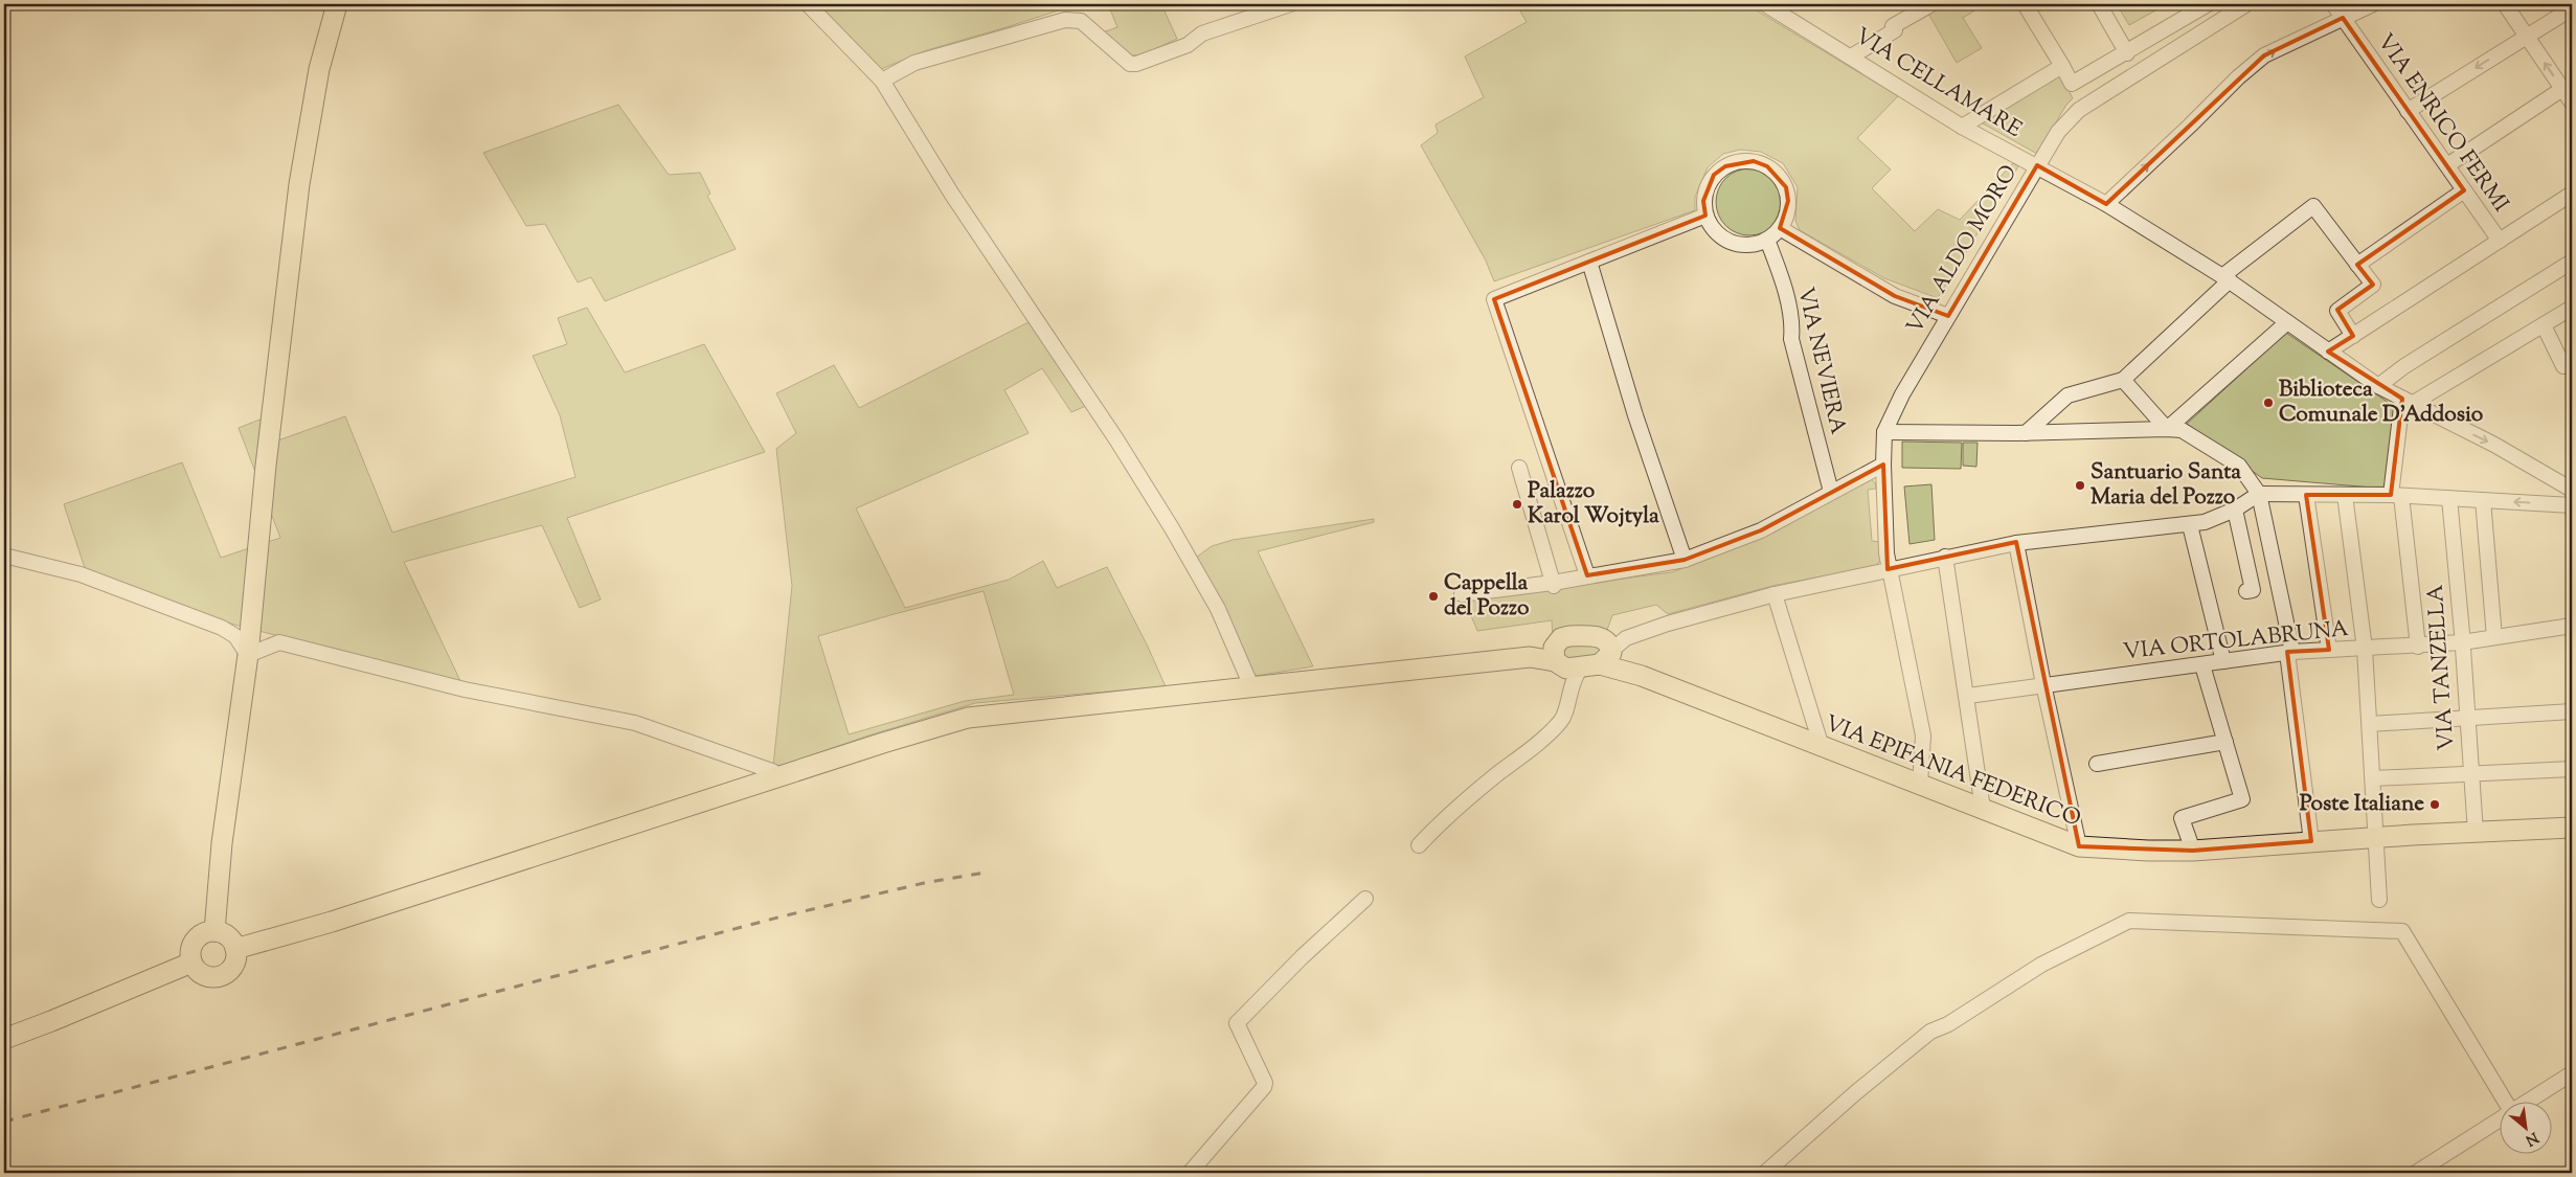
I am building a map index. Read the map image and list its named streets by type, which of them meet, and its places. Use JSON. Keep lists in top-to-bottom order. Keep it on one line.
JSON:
{"streets":{"main road":["VIA EPIFANIA FEDERICO"],"street":["VIA CELLAMARE","VIA ENRICO FERMI","VIA ALDO MORO","VIA NEVIERA","VIA ORTOLABRUNA","VIA TANZELLA"]},"crossings":[["VIA CELLAMARE","VIA ALDO MORO"],["VIA ALDO MORO","VIA EPIFANIA FEDERICO"],["VIA ORTOLABRUNA","VIA TANZELLA"],["VIA TANZELLA","VIA EPIFANIA FEDERICO"]],"places":["Biblioteca Comunale D'Addosio","Santuario Santa Maria del Pozzo","Palazzo Karol Wojtyla","Cappella del Pozzo","Poste Italiane"],"north":"bottom right"}
